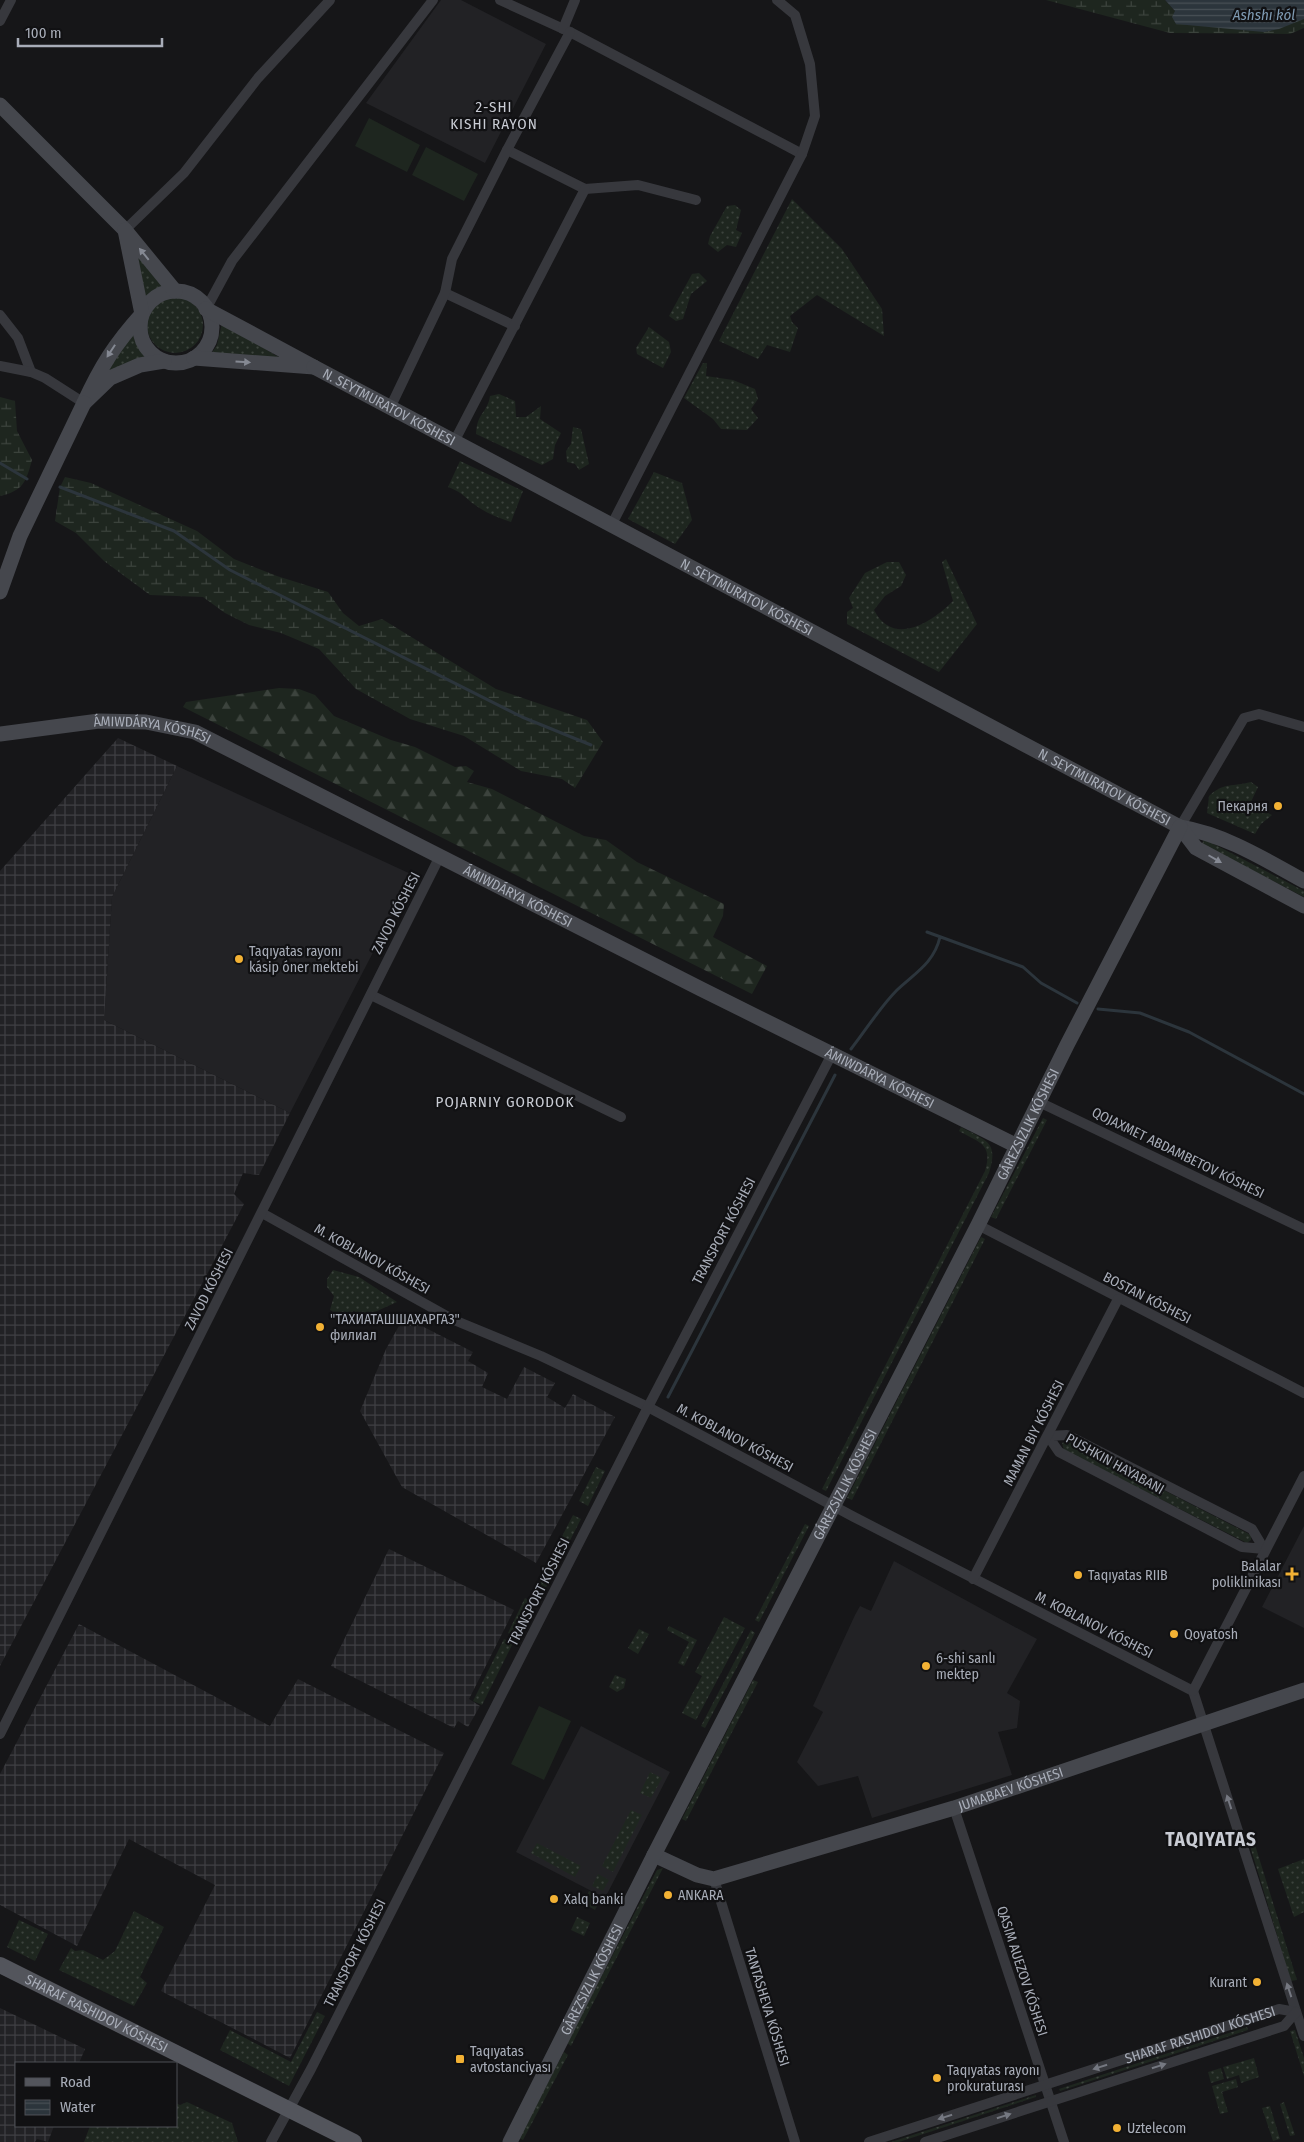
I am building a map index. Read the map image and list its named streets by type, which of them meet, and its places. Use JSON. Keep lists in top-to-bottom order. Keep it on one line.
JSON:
{"streets":{"main road":["SHARAF RASHIDOV KÓSHESI"],"street":["N. SEYTMURATOV KÓSHESI","ÁMIWDÁRYA KÓSHESI","ZAVOD KÓSHESI","GÁREZSIZLIK KÓSHESI","QOJAXMET ABDAMBETOV KÓSHESI","TRANSPORT KÓSHESI","M. KOBLANOV KÓSHESI","BOSTAN KÓSHESI","MAMAN BIY KÓSHESI","JUMABAEV KÓSHESI","TANTASHEVA KÓSHESI"]},"crossings":[["N. SEYTMURATOV KÓSHESI","GÁREZSIZLIK KÓSHESI"],["ÁMIWDÁRYA KÓSHESI","ZAVOD KÓSHESI"],["ÁMIWDÁRYA KÓSHESI","GÁREZSIZLIK KÓSHESI"],["ÁMIWDÁRYA KÓSHESI","TRANSPORT KÓSHESI"],["ZAVOD KÓSHESI","M. KOBLANOV KÓSHESI"],["GÁREZSIZLIK KÓSHESI","QOJAXMET ABDAMBETOV KÓSHESI"],["GÁREZSIZLIK KÓSHESI","M. KOBLANOV KÓSHESI"],["GÁREZSIZLIK KÓSHESI","BOSTAN KÓSHESI"],["TRANSPORT KÓSHESI","M. KOBLANOV KÓSHESI"],["TRANSPORT KÓSHESI","SHARAF RASHIDOV KÓSHESI"],["M. KOBLANOV KÓSHESI","MAMAN BIY KÓSHESI"],["BOSTAN KÓSHESI","MAMAN BIY KÓSHESI"],["JUMABAEV KÓSHESI","TANTASHEVA KÓSHESI"]],"districts":["2-SHI KISHI RAYON","POJARNIY GORODOK","TAQIYATAS"],"water":["Ashshı kól"],"places":{"other":["Пекарня","Taqıyatas rayonı kásip óner mektebi","\"ТАХИАТАШШАХАРГАЗ\" филиал","Taqıyatas RIIB","Qoyatosh","6-shi sanlı mektep","ANKARA","Xalq banki","Kurant","Taqıyatas rayonı prokuraturası","Uztelecom"],"health":["Balalar poliklinikası"],"transit":["Taqıyatas avtostanciyası"]},"legend":["Road","Water"],"scale_bar":"100 m"}
